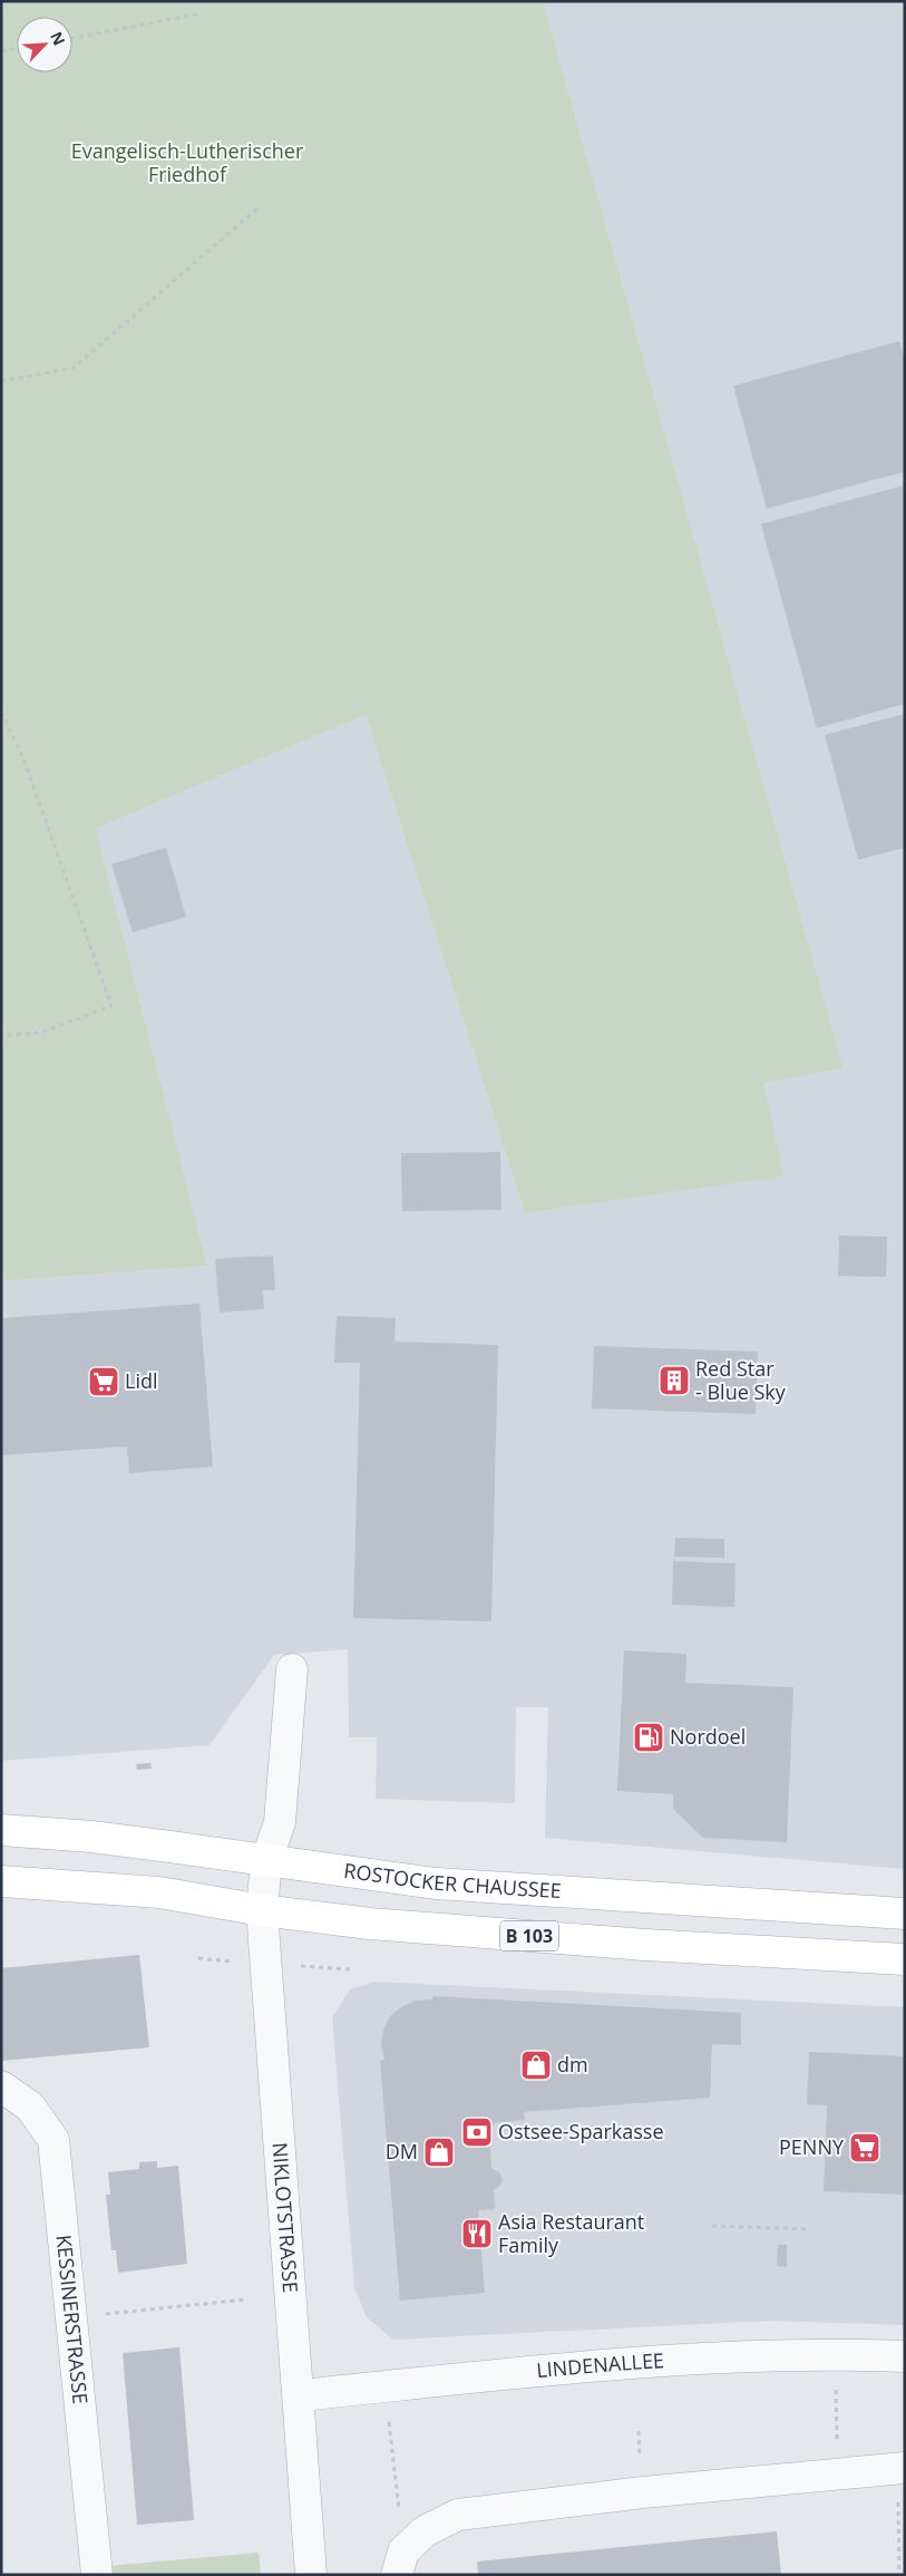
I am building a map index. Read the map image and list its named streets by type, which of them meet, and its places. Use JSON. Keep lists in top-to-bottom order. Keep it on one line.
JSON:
{"streets":{"main road":["ROSTOCKER CHAUSSEE","B 103"],"street":["NIKLOTSTRASSE","KESSINERSTRASSE","LINDENALLEE"]},"crossings":[["ROSTOCKER CHAUSSEE","NIKLOTSTRASSE"],["B 103","NIKLOTSTRASSE"],["NIKLOTSTRASSE","LINDENALLEE"]],"parks":["Evangelisch-Lutherischer Friedhof"],"places":{"building":["Red Star - Blue Sky"],"supermarket":["Lidl","PENNY"],"fuel station":["Nordoel"],"shop":["dm","DM"],"bank":["Ostsee-Sparkasse"],"restaurant":["Asia Restaurant Family"]},"north":"top right"}
